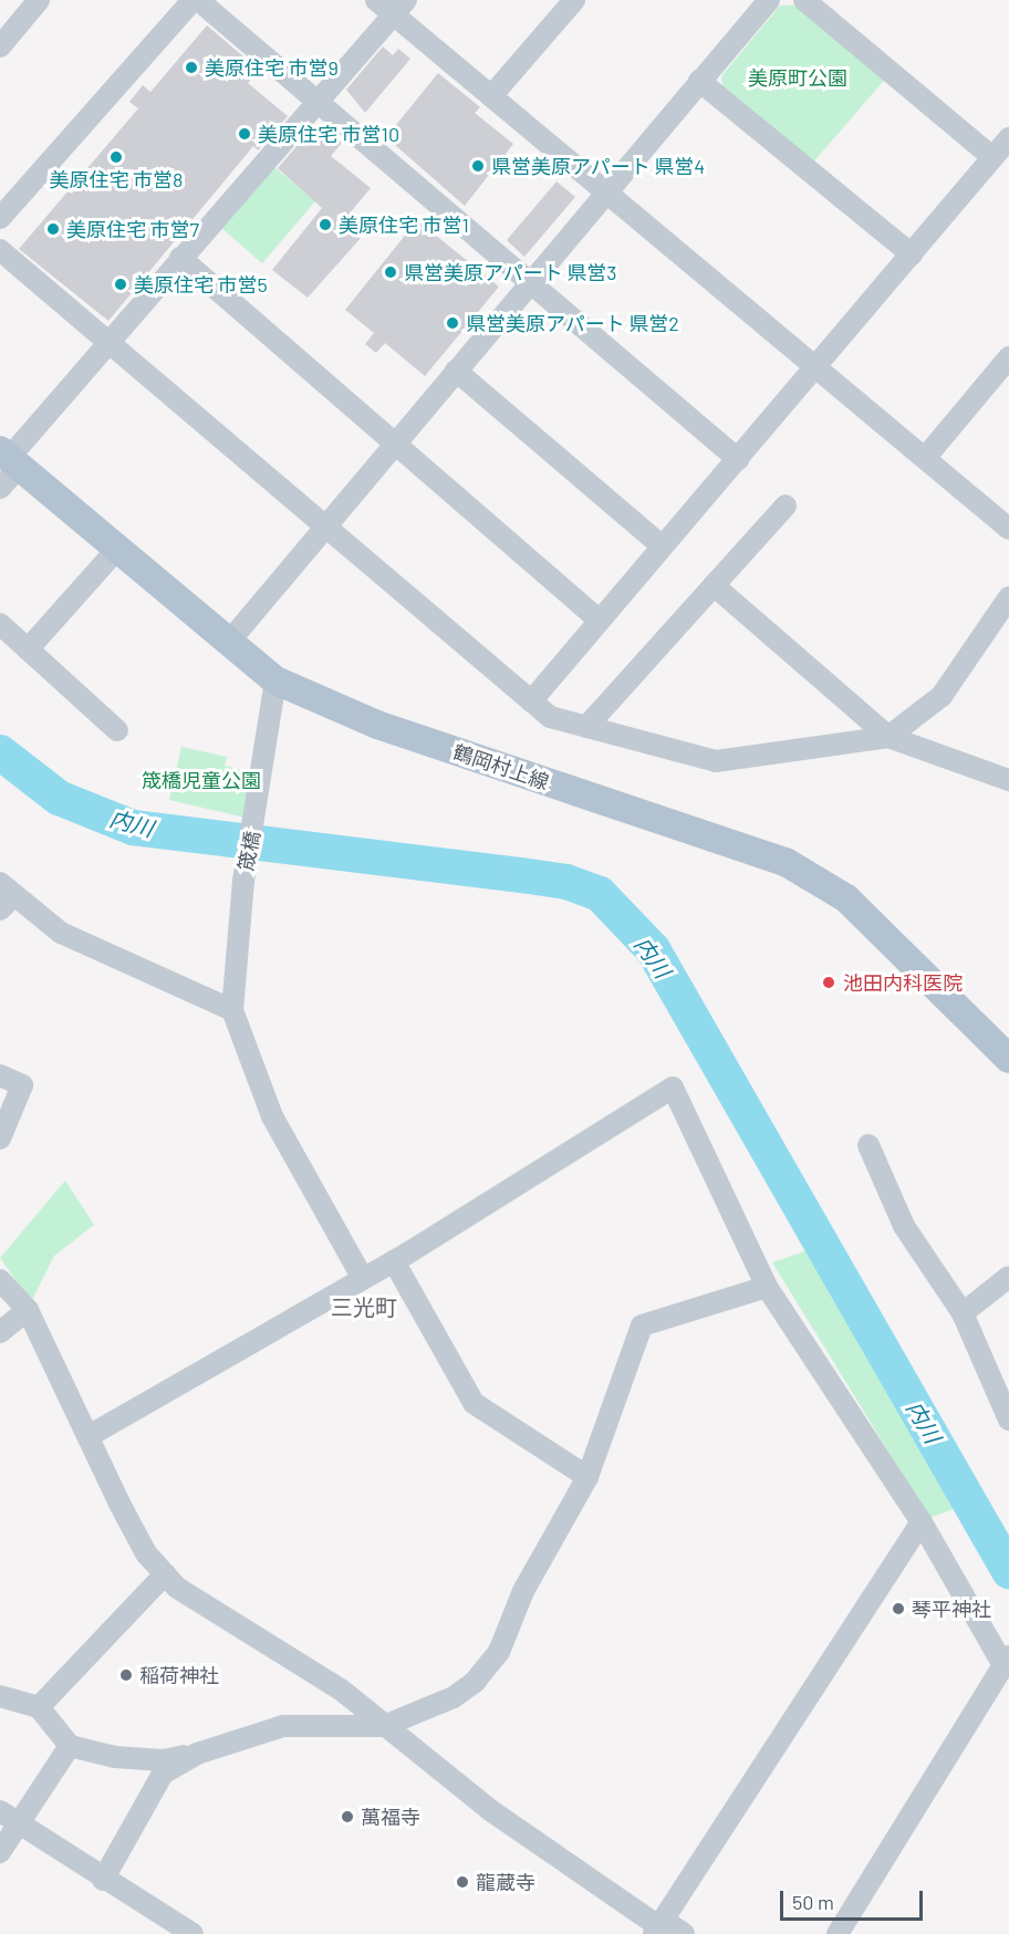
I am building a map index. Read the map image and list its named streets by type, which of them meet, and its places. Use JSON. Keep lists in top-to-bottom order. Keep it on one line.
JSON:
{"streets":{"main road":["鶴岡村上線"],"street":["筬橋"]},"crossings":[["鶴岡村上線","筬橋"]],"districts":["三光町"],"water":["内川"],"parks":["美原町公園","筬橋児童公園"],"places":["美原住宅 市営9","美原住宅 市営10","美原住宅 市営8","県営美原アパート 県営4","美原住宅 市営1","美原住宅 市営7","県営美原アパート 県営3","美原住宅 市営5","県営美原アパート 県営2","池田内科医院","琴平神社","稲荷神社","萬福寺","龍蔵寺"],"scale_bar":"50 m"}
